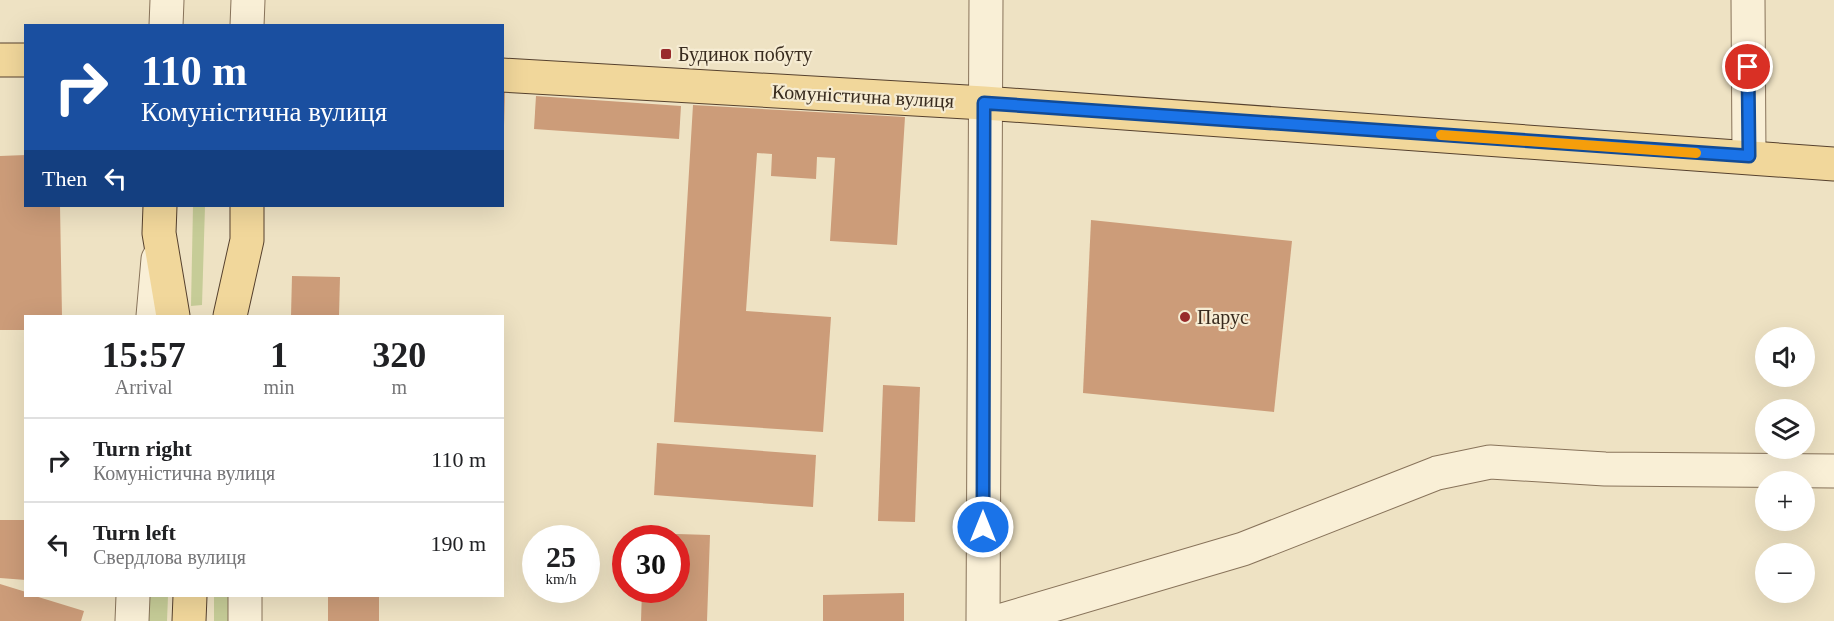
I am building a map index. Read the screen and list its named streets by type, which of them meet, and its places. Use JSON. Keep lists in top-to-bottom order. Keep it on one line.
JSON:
{"streets":{"main road":["Комуністична вулиця"]},"places":{"transit":["Будинок побуту"],"other":["Парус"]},"page":{"turn":["110 m","Комуністична вулиця"],"then":"Then","eta":["15:57","Arrival","1","min","320","m"],"map_buttons":["+","−"],"list":[{"name":"Turn right","note":"Комуністична вулиця","value":"110 m"},{"name":"Turn left","note":"Свердлова вулиця","value":"190 m"}],"speed":"25 km/h","limit":"30"}}
